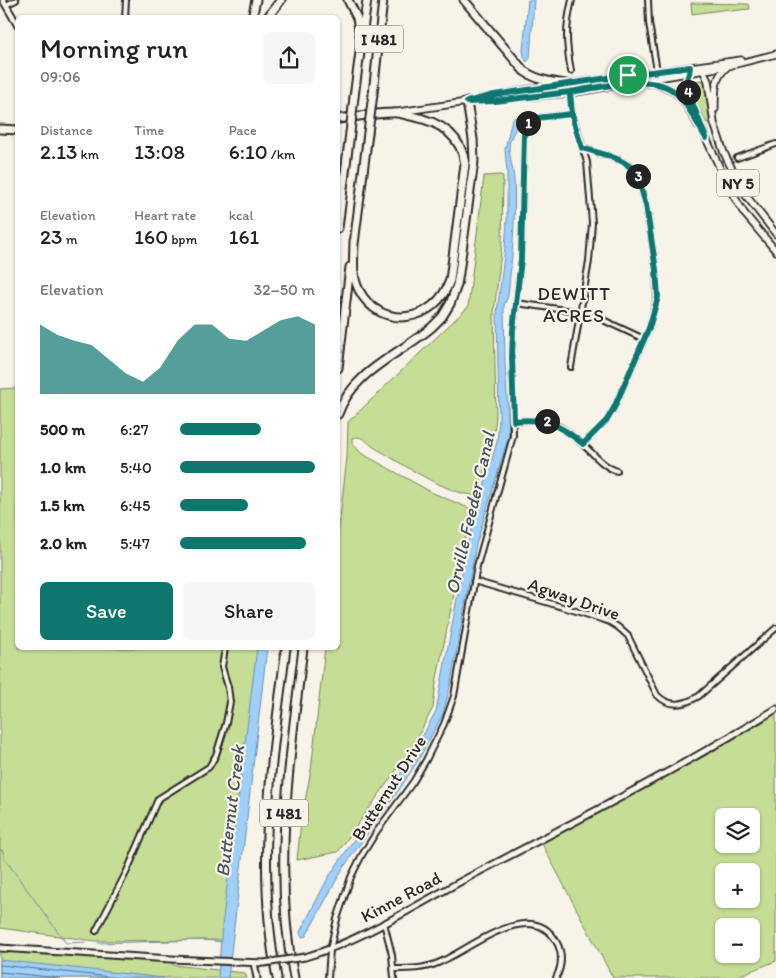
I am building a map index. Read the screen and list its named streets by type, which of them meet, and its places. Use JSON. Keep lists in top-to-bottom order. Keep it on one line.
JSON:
{"streets":{"highway":["I 481","NY 5"],"street":["Agway Drive","Butternut Drive","Kinne Road"]},"crossings":[["Agway Drive","Butternut Drive"],["Butternut Drive","Kinne Road"]],"districts":["DEWITT ACRES"],"water":["Orville Feeder Canal","Butternut Creek"],"page":{"heading":["Morning run","09:06"],"pins":["4","1","3","2"],"stats":[["Distance","2.13 km"],["Time","13:08"],["Pace","6:10 /km"],["Elevation","23 m"],["Heart rate","160 bpm"],["kcal","161"]],"chart":["Elevation","32–50 m"],"list":[{"name":"500 m","note":"6:27"},{"name":"1.0 km","note":"5:40"},{"name":"1.5 km","note":"6:45"},{"name":"2.0 km","note":"5:47"}],"buttons":["Save","Share"],"map_buttons":["+","−"]}}
